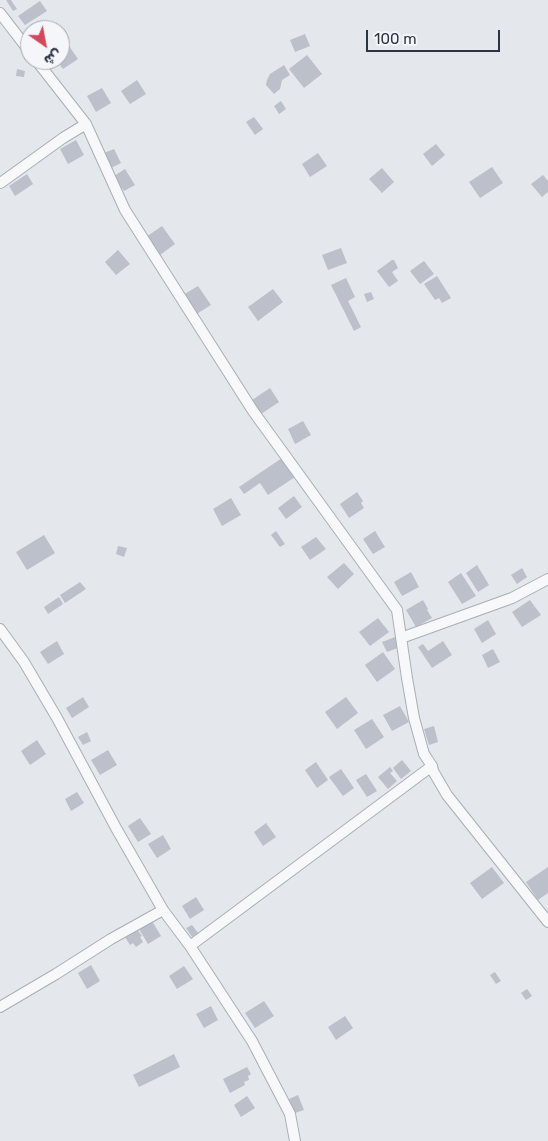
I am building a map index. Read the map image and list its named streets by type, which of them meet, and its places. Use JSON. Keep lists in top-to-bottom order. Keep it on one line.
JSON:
{"scale_bar":"100 m","north":"bottom right"}
